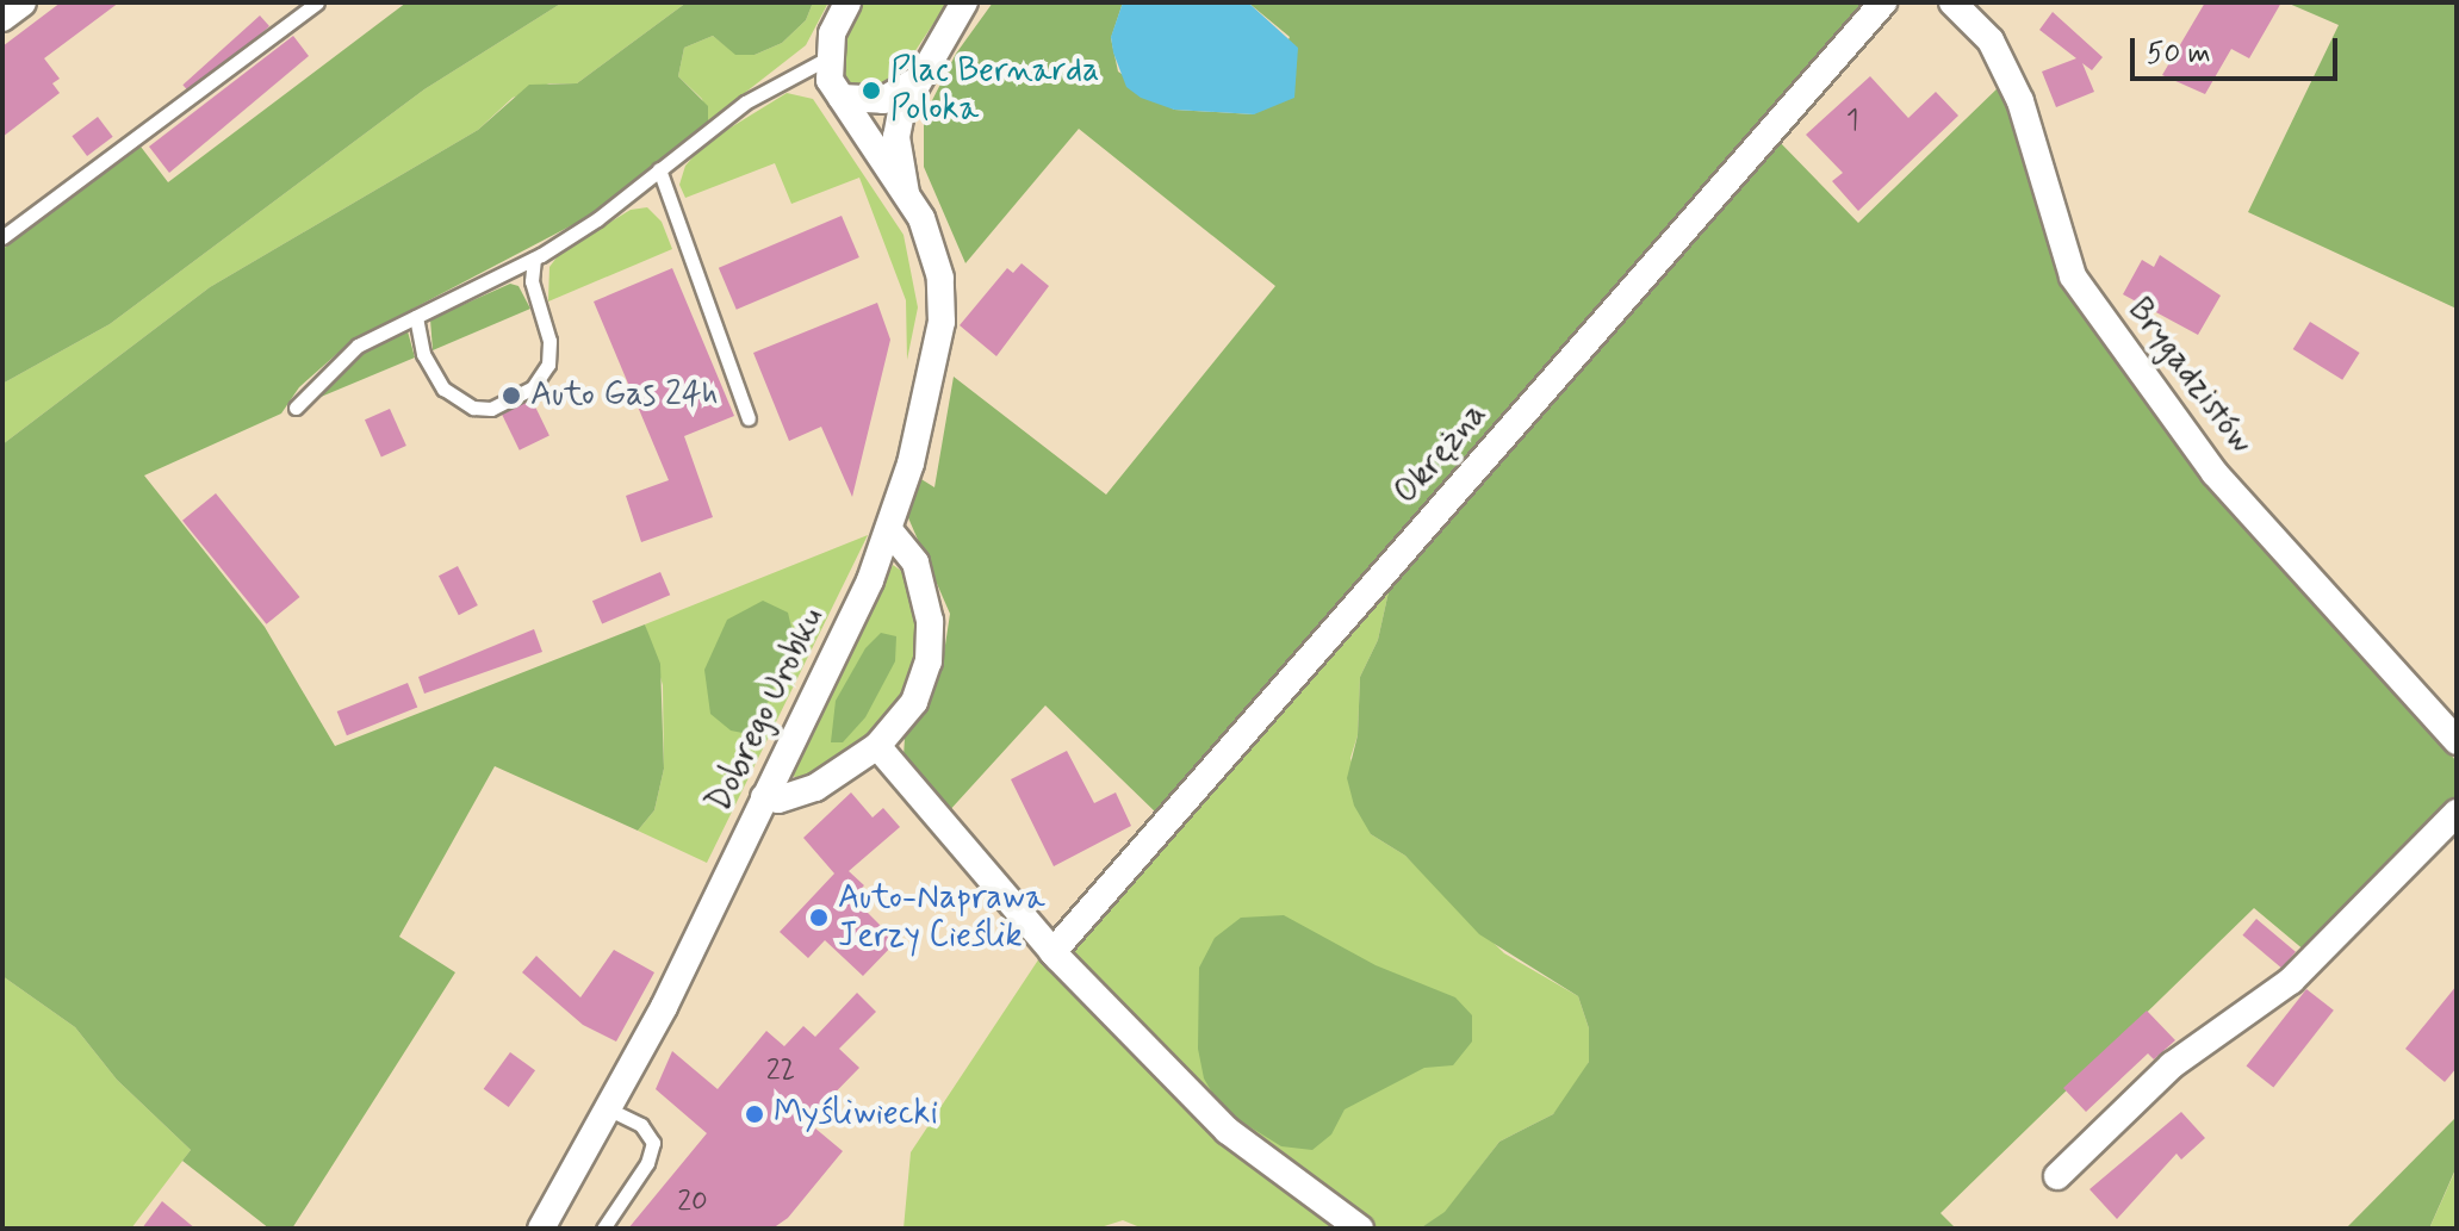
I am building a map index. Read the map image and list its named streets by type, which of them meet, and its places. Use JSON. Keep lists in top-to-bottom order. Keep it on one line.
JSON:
{"streets":{"street":["Brygadzistów","Okrężna","Dobrego Urobku"]},"places":["Plac Bernarda Poloka","Auto Gas 24h","Auto-Naprawa Jerzy Cieślik","Myśliwiecki"],"house_numbers":["1","22","20"],"scale_bar":"50 m"}
